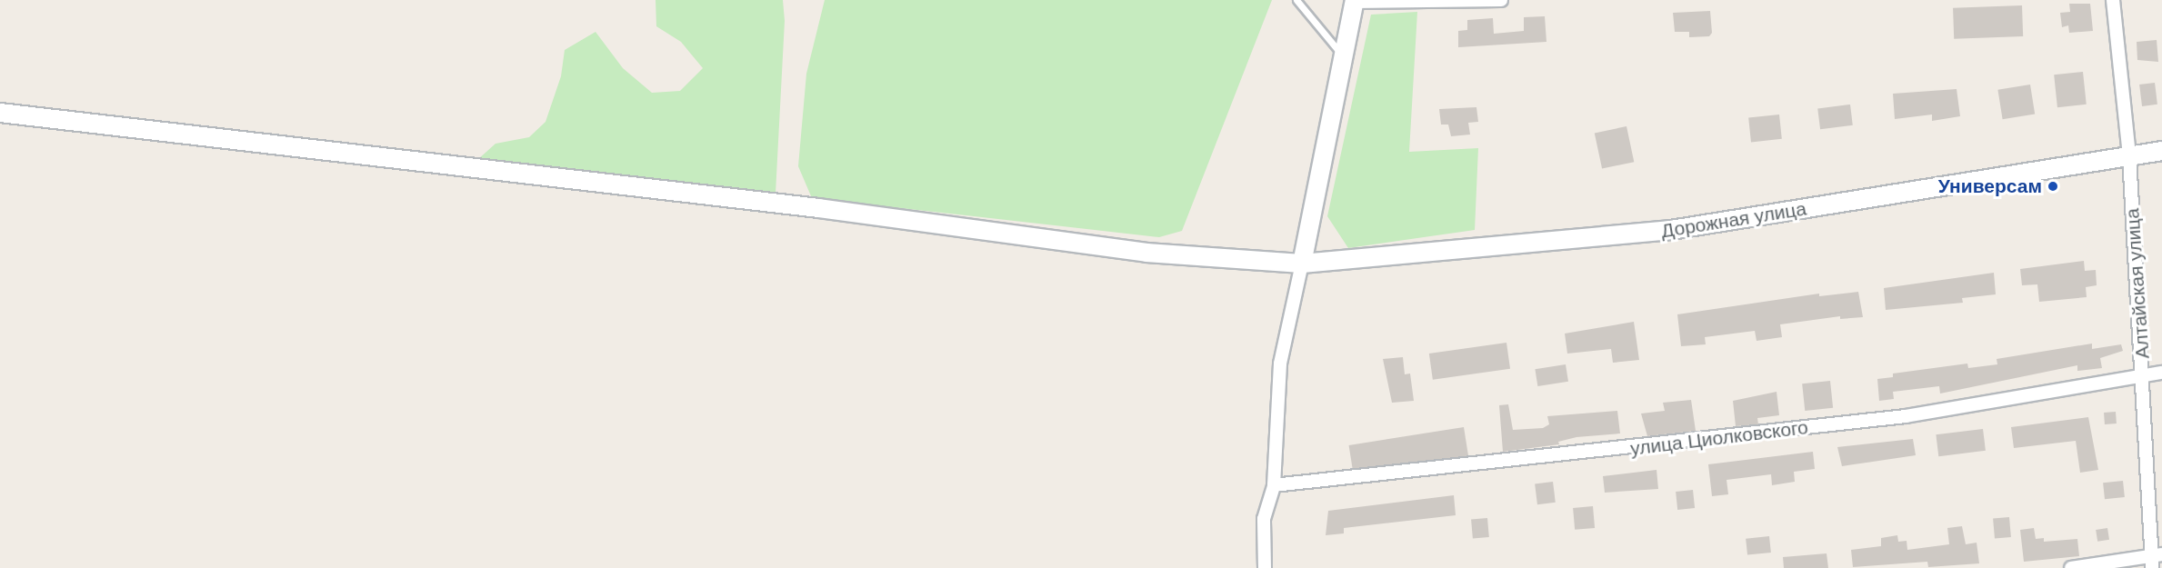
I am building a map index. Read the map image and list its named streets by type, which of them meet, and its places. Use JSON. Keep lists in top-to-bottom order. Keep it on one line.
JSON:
{"streets":{"main road":["Дорожная улица"],"street":["Алтайская улица","улица Циолковского"]},"crossings":[["Дорожная улица","Алтайская улица"],["Алтайская улица","улица Циолковского"]],"places":["Универсам"]}
